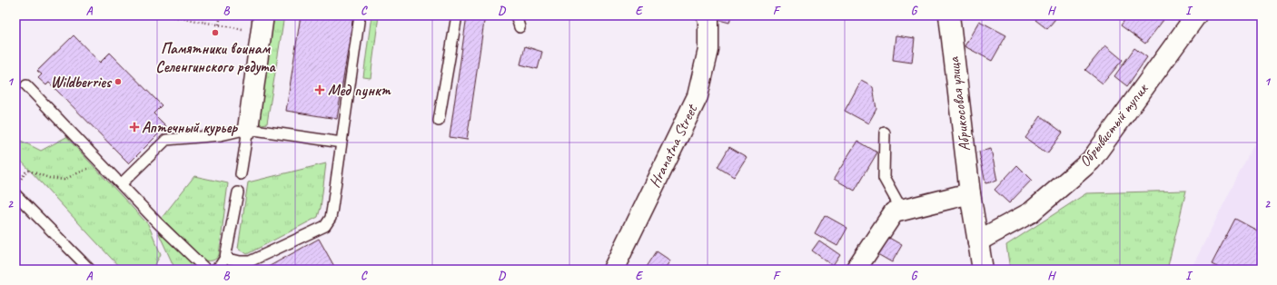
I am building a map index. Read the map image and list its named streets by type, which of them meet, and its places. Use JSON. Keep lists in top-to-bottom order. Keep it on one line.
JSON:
{"streets":{"street":["Абрикосовая улица","Обрывистый тупик","Hranatna Street"]},"crossings":[["Абрикосовая улица","Обрывистый тупик"]],"places":{"other":["Памятники воинам Селенгинского редута","Wildberries"],"health":["Мед пункт","Аптечный курьер"]},"grid":{"columns":["A","B","C","D","E","F","G","H","I"],"rows":["1","2"]}}
